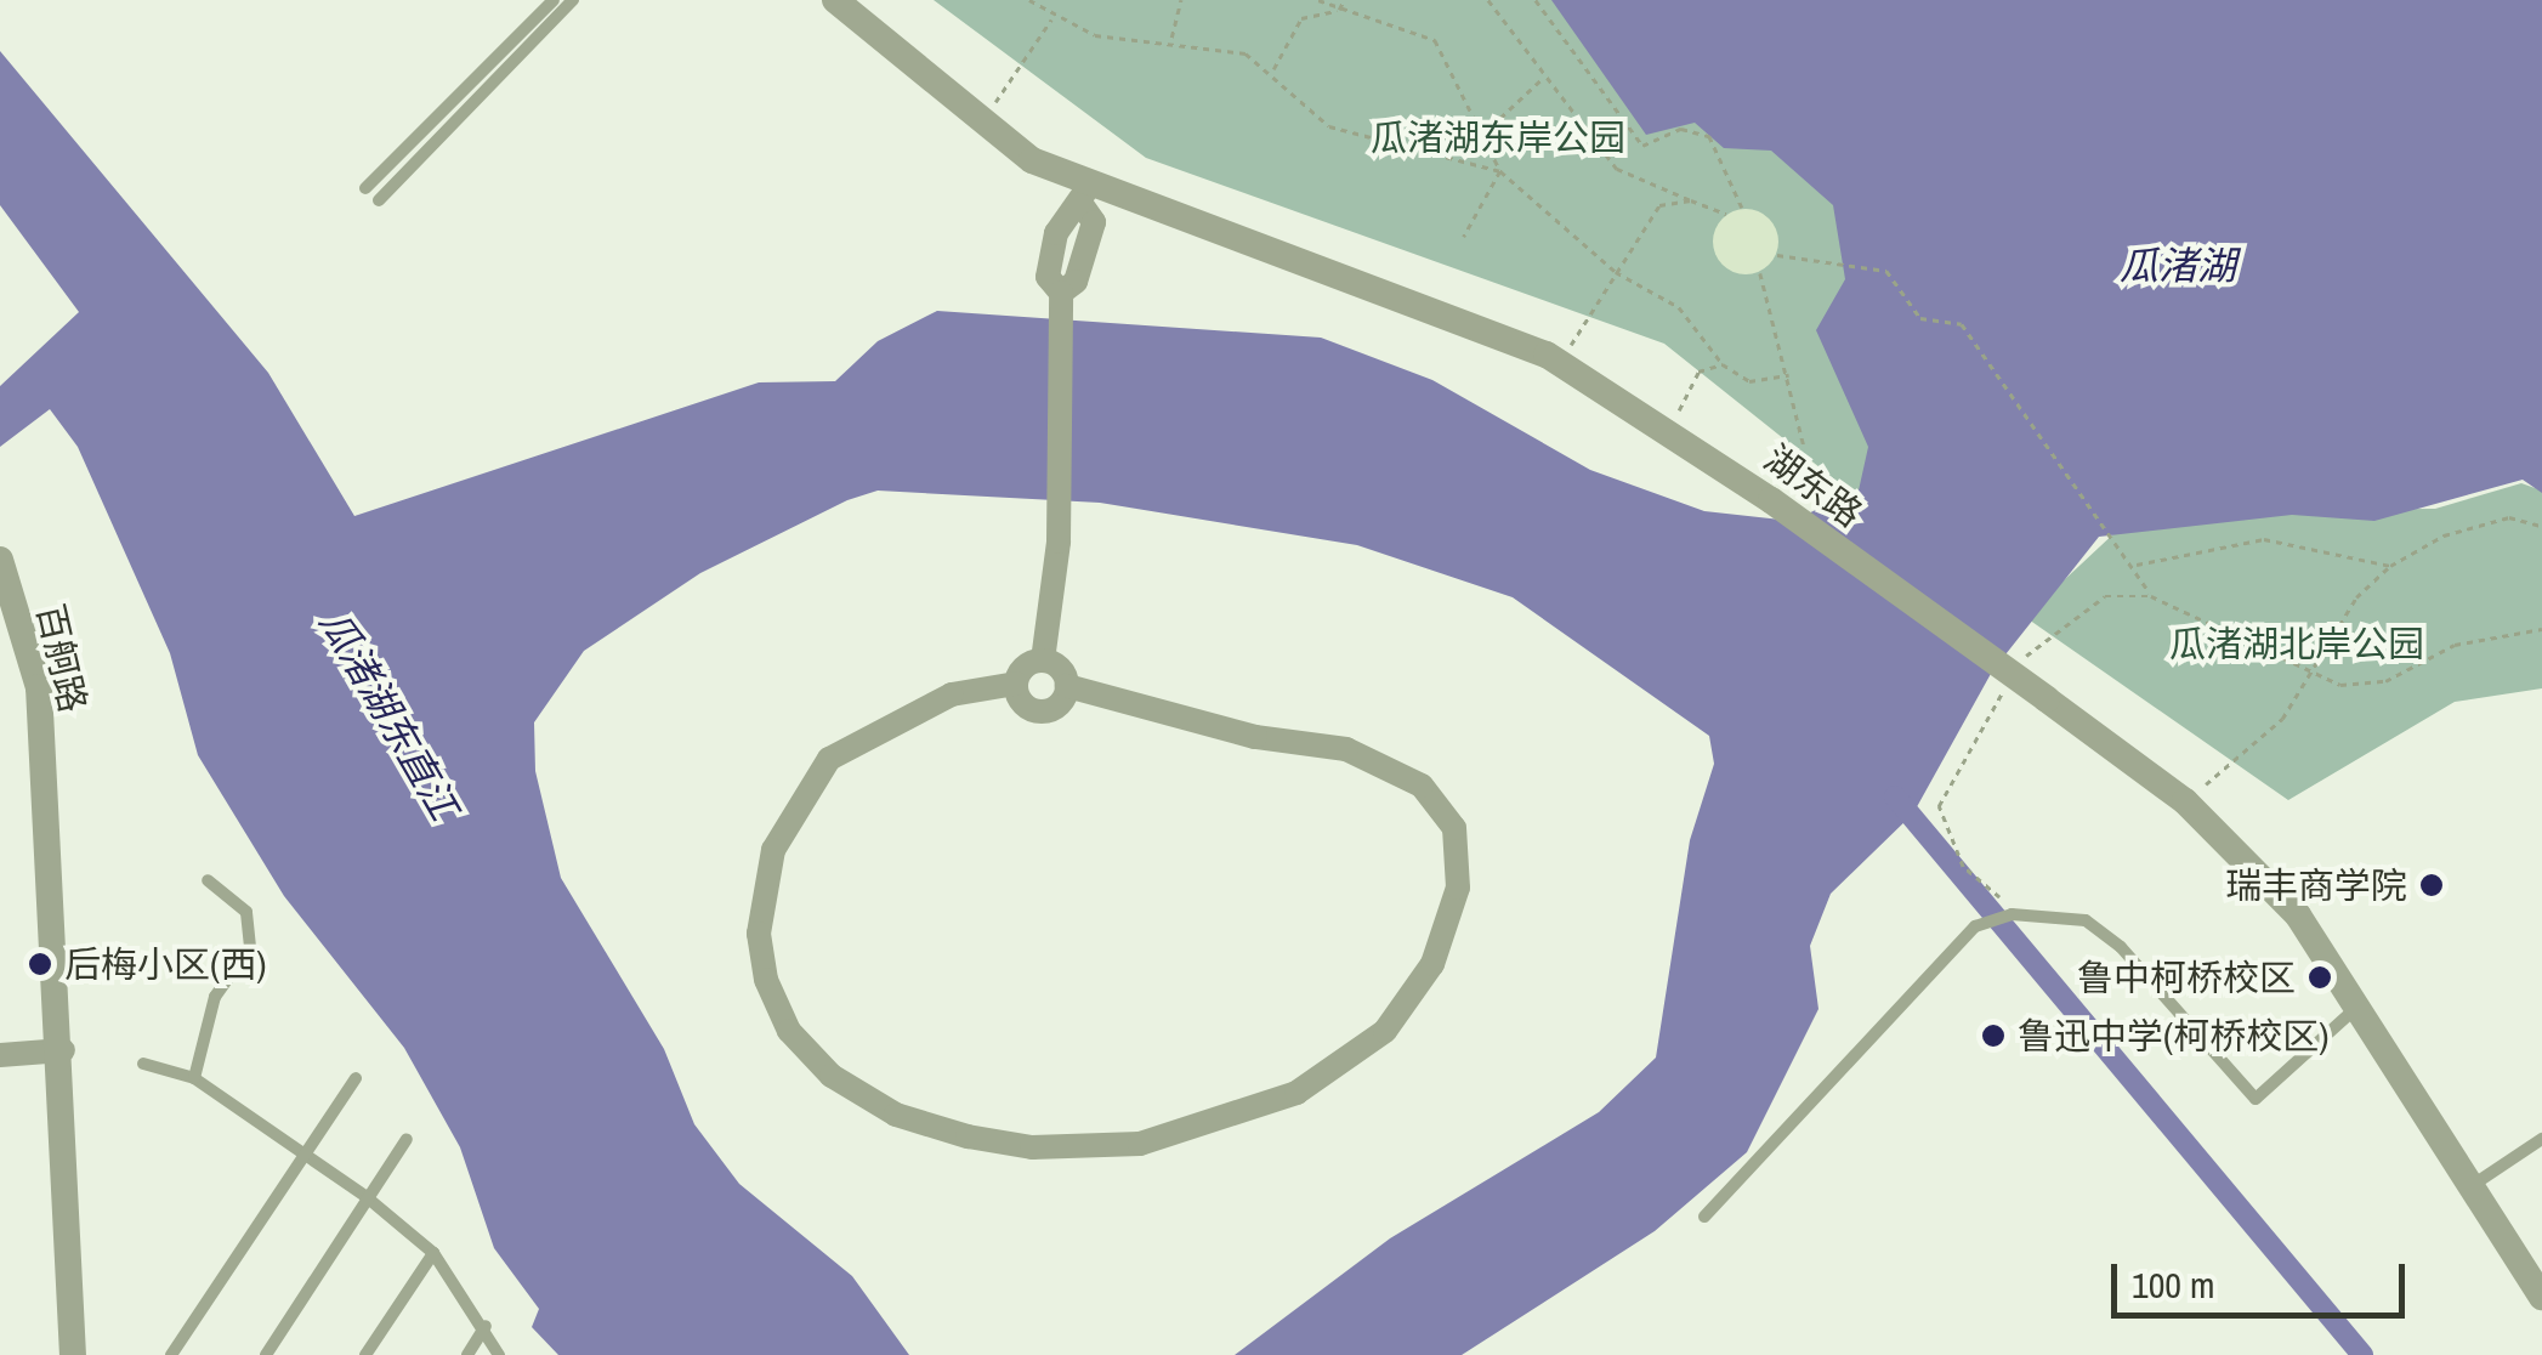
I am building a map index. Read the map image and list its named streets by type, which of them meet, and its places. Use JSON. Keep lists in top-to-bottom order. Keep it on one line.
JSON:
{"streets":{"street":["湖东路","百舸路"]},"water":["瓜渚湖","瓜渚湖东直江"],"parks":["瓜渚湖东岸公园","瓜渚湖北岸公园"],"places":["瑞丰商学院","后梅小区(西)","鲁中柯桥校区","鲁迅中学(柯桥校区)"],"scale_bar":"100 m"}
